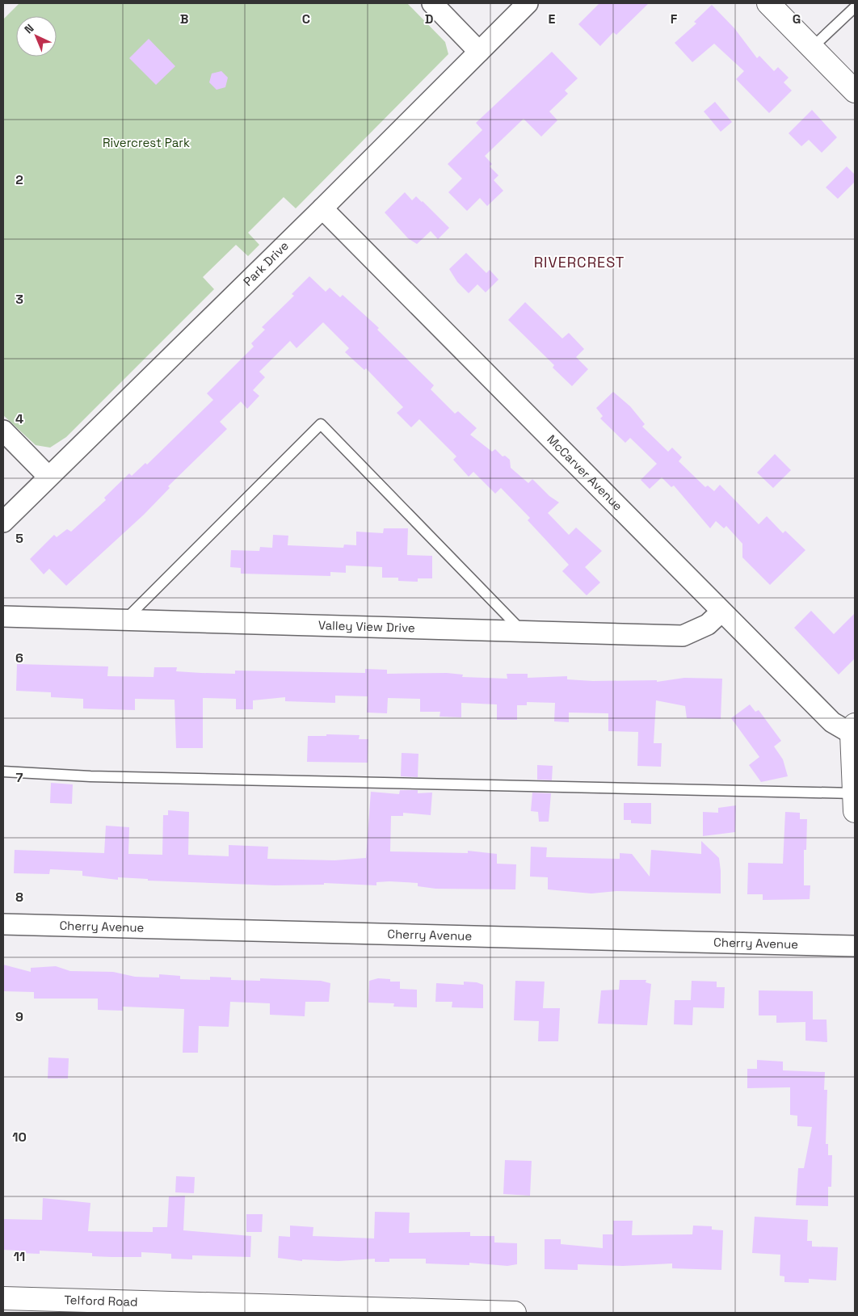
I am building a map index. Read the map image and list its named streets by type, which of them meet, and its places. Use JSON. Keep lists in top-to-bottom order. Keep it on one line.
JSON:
{"streets":{"street":["Park Drive","McCarver Avenue","Valley View Drive","Cherry Avenue","Telford Road"]},"crossings":[["Park Drive","McCarver Avenue"],["McCarver Avenue","Valley View Drive"]],"districts":["RIVERCREST"],"parks":["Rivercrest Park"],"north":"top left","grid":{"columns":["B","C","D","E","F","G"],"rows":["2","3","4","5","6","7","8","9","10","11"]}}
